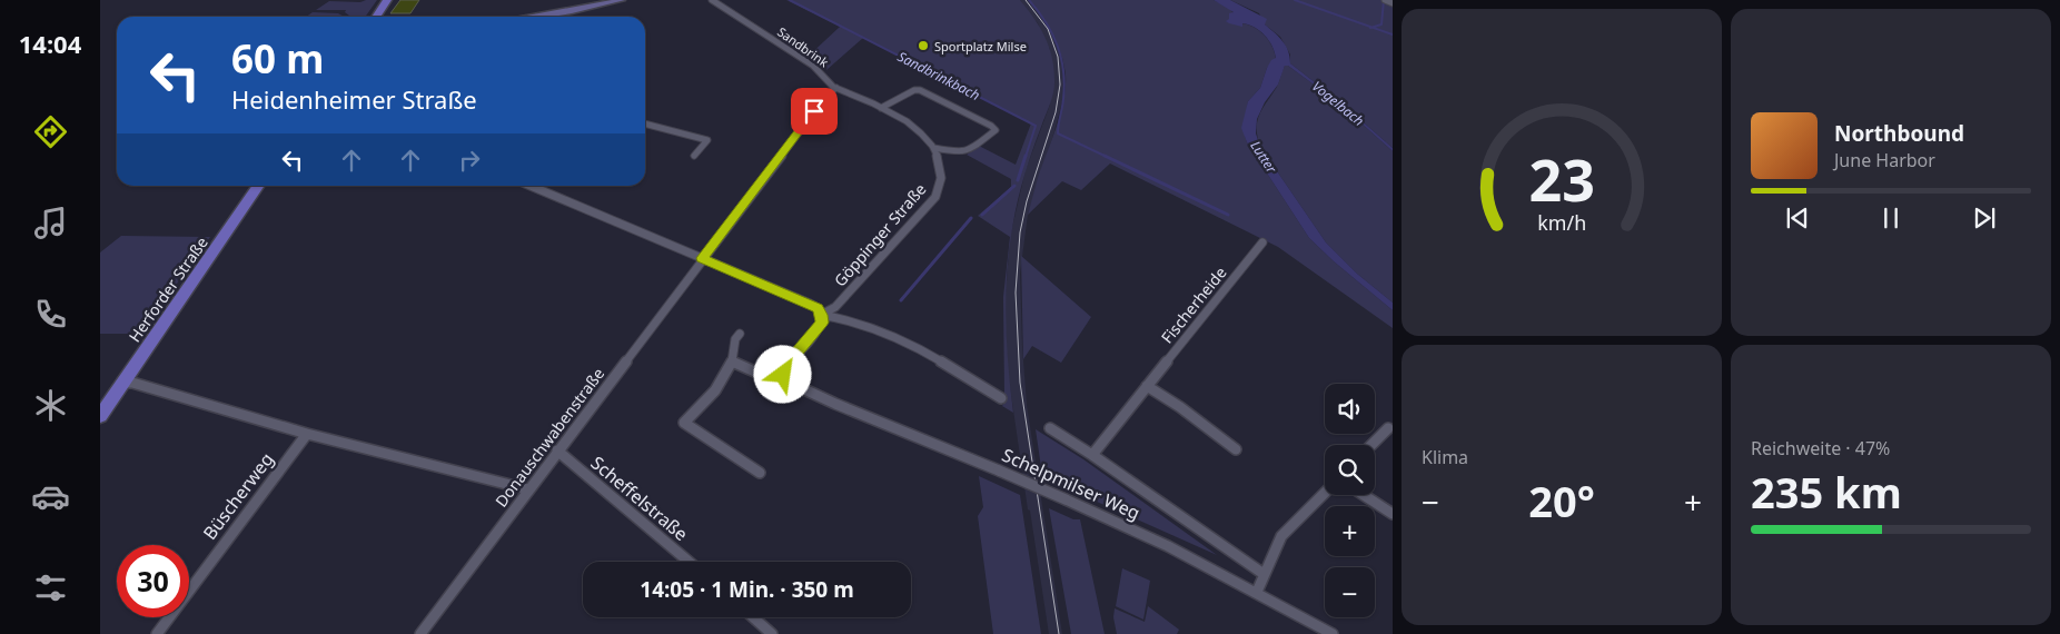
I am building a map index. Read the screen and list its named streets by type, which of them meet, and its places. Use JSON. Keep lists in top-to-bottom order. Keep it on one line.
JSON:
{"streets":{"main road":["Herforder Straße"],"street":["Sandbrink","Göppinger Straße","Fischerheide","Donauschwabenstraße","Schelpmilser Weg","Büscherweg","Scheffelstraße"]},"crossings":[["Sandbrink","Donauschwabenstraße"],["Fischerheide","Schelpmilser Weg"],["Donauschwabenstraße","Scheffelstraße"]],"water":["Sandbrinkbach","Vogelbach","Lutter"],"places":["Sportplatz Milse"],"page":{"tabs":"14:04","turn":["60 m","Heidenheimer Straße"],"song":["Northbound","June Harbor"],"tile":["Klima",["Reichweite · 47%","235 km"]],"map_buttons":["+","−"],"heat":["−","20°","+"],"limit":"30","trip":"14:05 · 1 Min. · 350 m","gauge":["23","km/h"]}}
